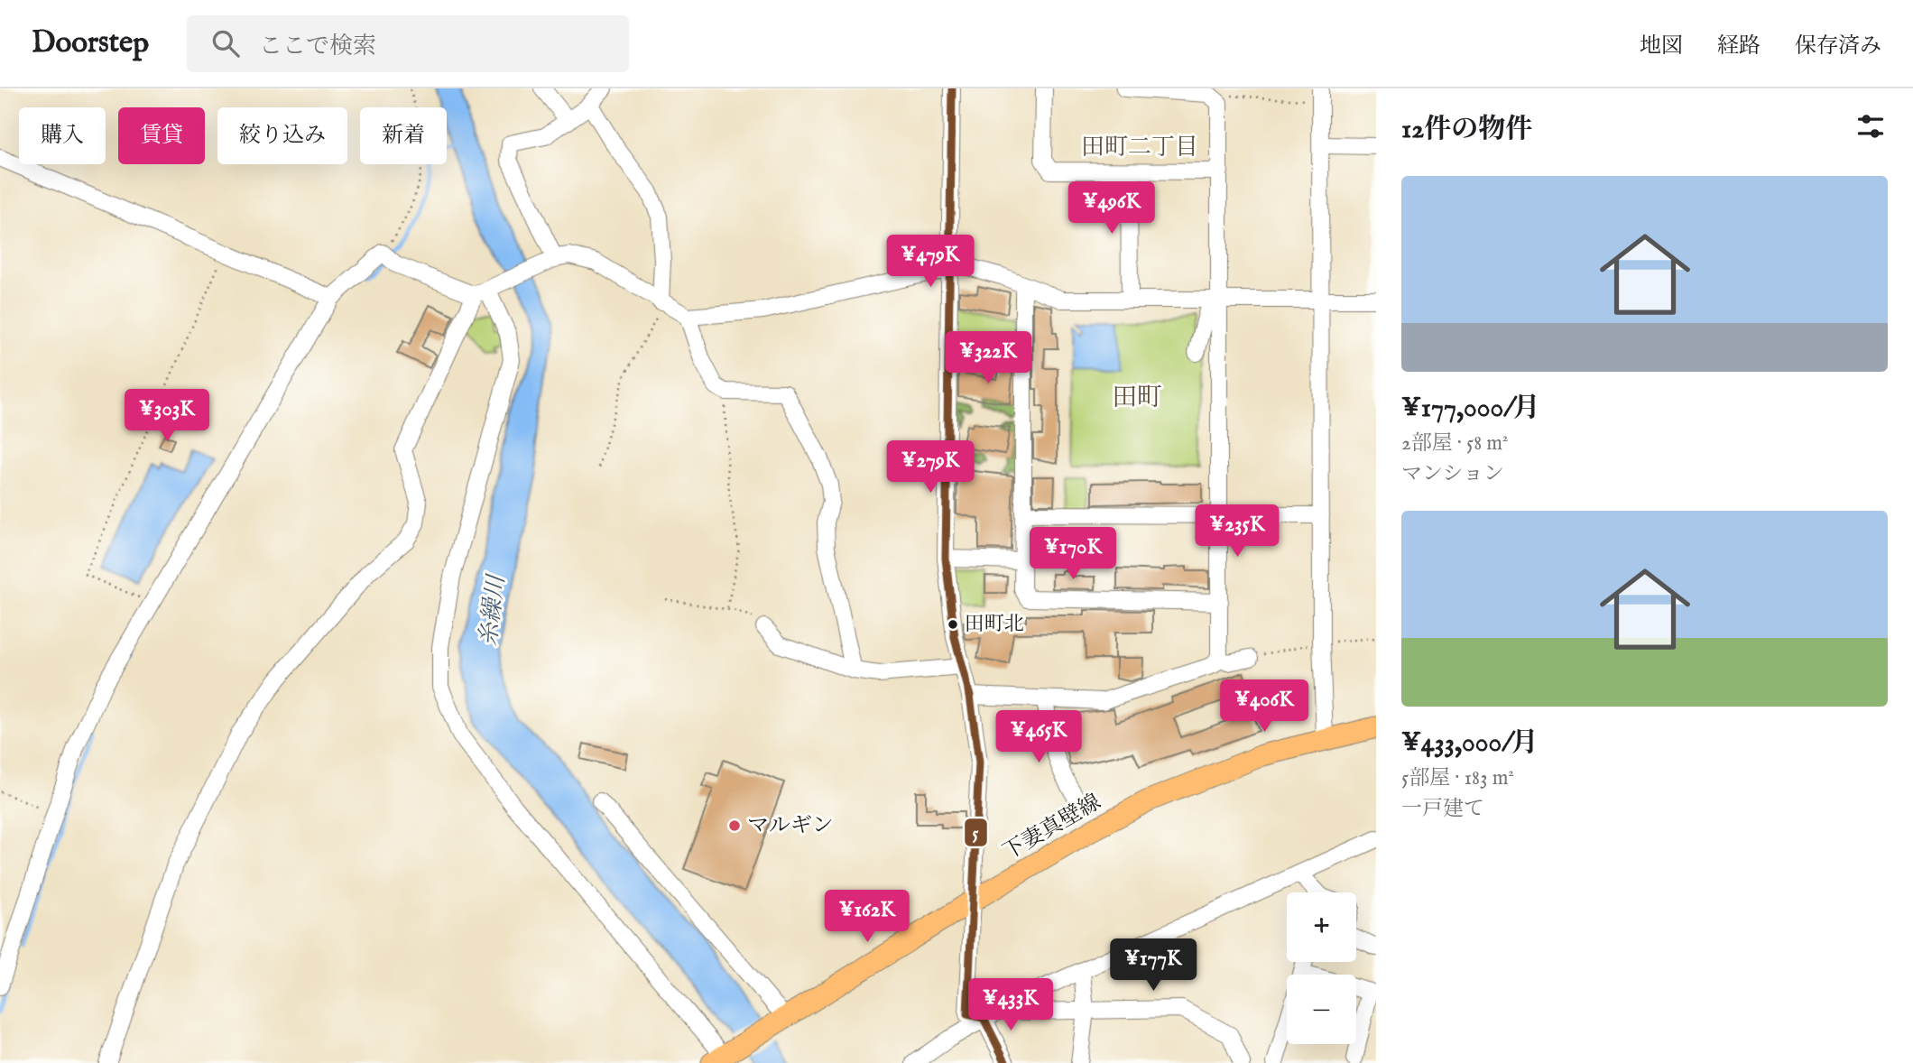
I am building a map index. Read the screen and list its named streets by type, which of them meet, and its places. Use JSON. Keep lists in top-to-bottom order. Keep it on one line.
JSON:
{"streets":{"main road":["下妻真壁線"]},"districts":["田町二丁目","田町"],"water":["糸繰川"],"places":["田町北","マルギン"],"lines":["transit line 5"],"page":{"header":"Doorstep","search":"ここで検索","nav":["地図","経路","保存済み"],"heading":"12件の物件","chip":["購入","賃貸","絞り込み","新着"],"list":[{"name":"¥177,000/月","note":"2部屋 · 58 m² · マンション"},{"name":"¥433,000/月","note":"5部屋 · 183 m² · 一戸建て"}],"price":["¥496K","¥479K","¥322K","¥303K","¥279K","¥235K","¥170K","¥406K","¥465K","¥162K","¥177K","¥433K"],"map_buttons":["+","−"]}}
